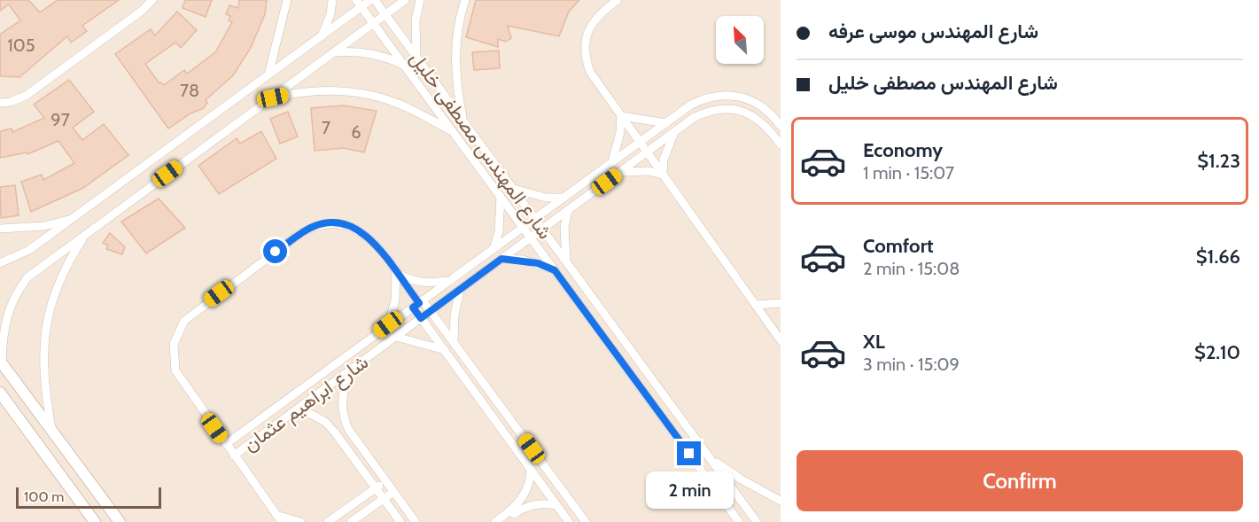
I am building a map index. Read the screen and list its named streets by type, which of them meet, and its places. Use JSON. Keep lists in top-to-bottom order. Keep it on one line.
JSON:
{"streets":{"street":["شارع المهندس مصطفى خليل","شارع ابراهيم عثمان"]},"crossings":[["شارع المهندس مصطفى خليل","شارع ابراهيم عثمان"]],"house_numbers":["105","78","97","7","6"],"scale_bar":"100 m","north":"top left","page":{"banner":["شارع المهندس موسى عرفه","شارع المهندس مصطفى خليل"],"list":[{"name":"Economy","note":"1 min · 15:07","value":"$1.23"},{"name":"Comfort","note":"2 min · 15:08","value":"$1.66"},{"name":"XL","note":"3 min · 15:09","value":"$2.10"}],"buttons":"Confirm","bubble":"2 min","scale":"100 m"}}
